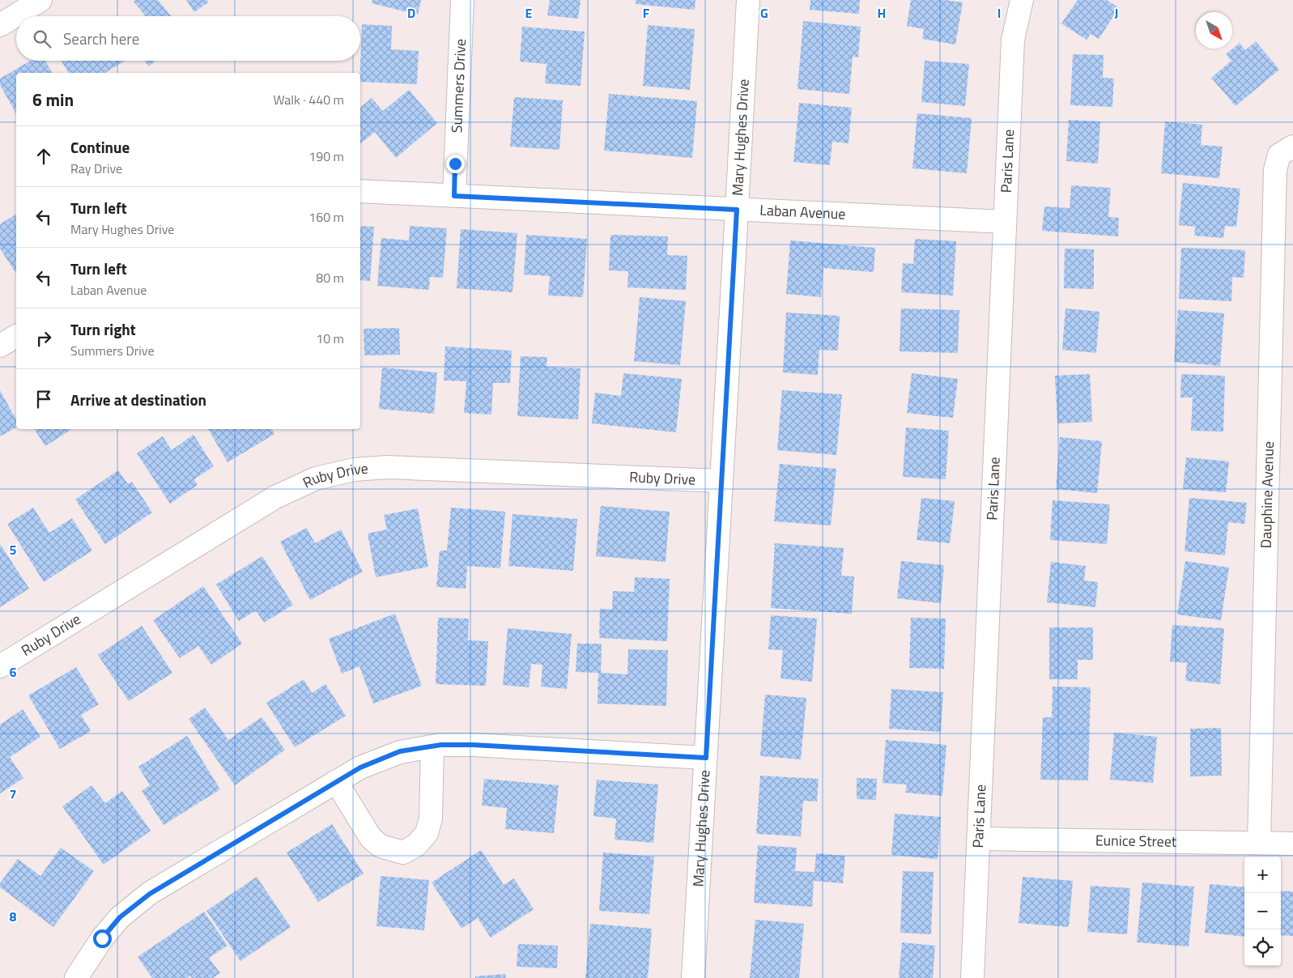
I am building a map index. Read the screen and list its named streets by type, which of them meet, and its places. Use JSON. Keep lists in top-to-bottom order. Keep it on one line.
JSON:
{"streets":{"street":["Summers Drive","Mary Hughes Drive","Paris Lane","Laban Avenue","Ruby Drive","Dauphine Avenue","Eunice Street"]},"crossings":[["Summers Drive","Laban Avenue"],["Mary Hughes Drive","Laban Avenue"],["Mary Hughes Drive","Ruby Drive"],["Paris Lane","Laban Avenue"],["Paris Lane","Eunice Street"],["Dauphine Avenue","Eunice Street"]],"north":"bottom right","page":{"search":"Search here","heading":["6 min","Walk · 440 m"],"list":[["Continue","Ray Drive","190 m"],["Turn left","Mary Hughes Drive","160 m"],["Turn left","Laban Avenue","80 m"],["Turn right","Summers Drive","10 m"],"Arrive at destination"],"map_buttons":["+","−"]},"grid":{"columns":["D","E","F","G","H","I","J"],"rows":["5","6","7","8"]}}
